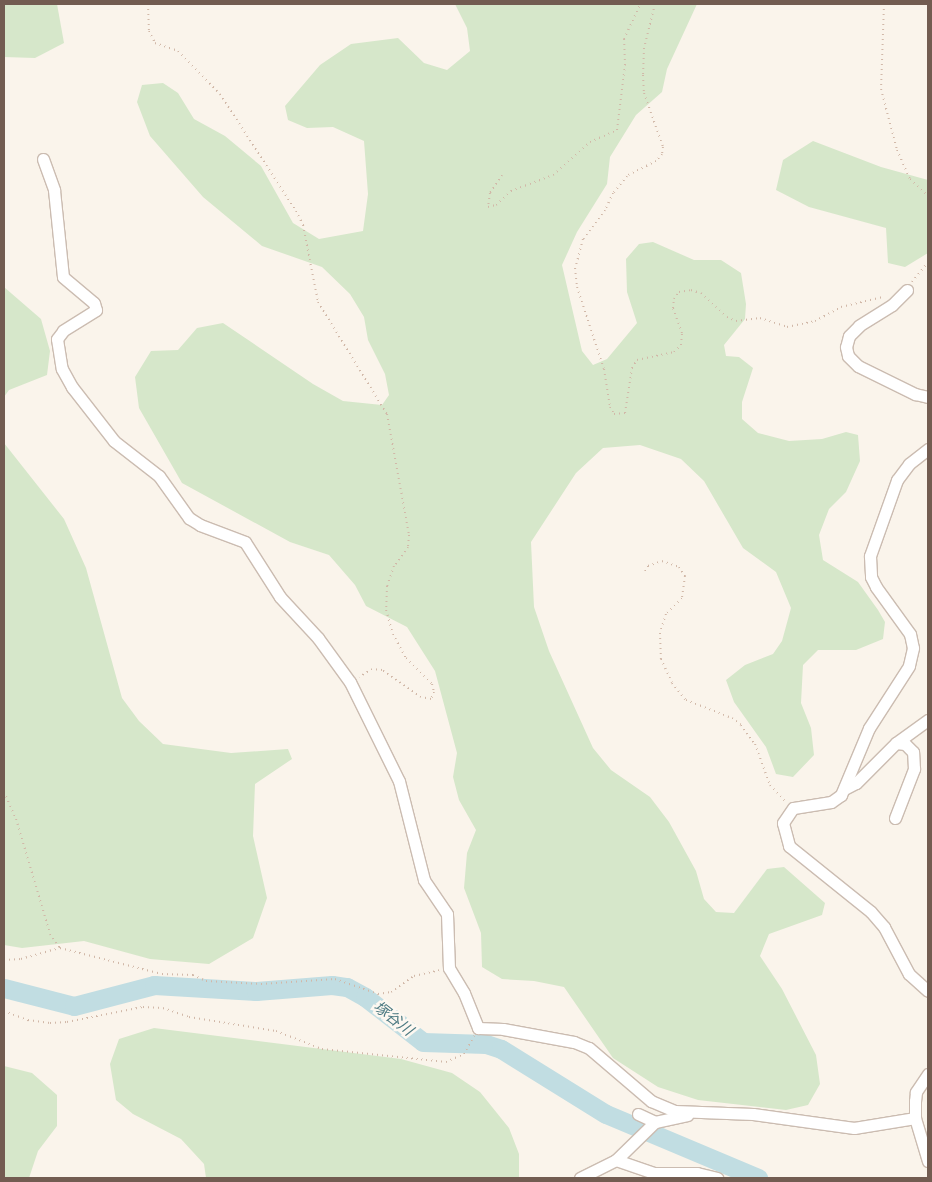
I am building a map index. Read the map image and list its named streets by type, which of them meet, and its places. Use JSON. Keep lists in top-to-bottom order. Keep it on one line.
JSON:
{"water":["塚谷川"]}
